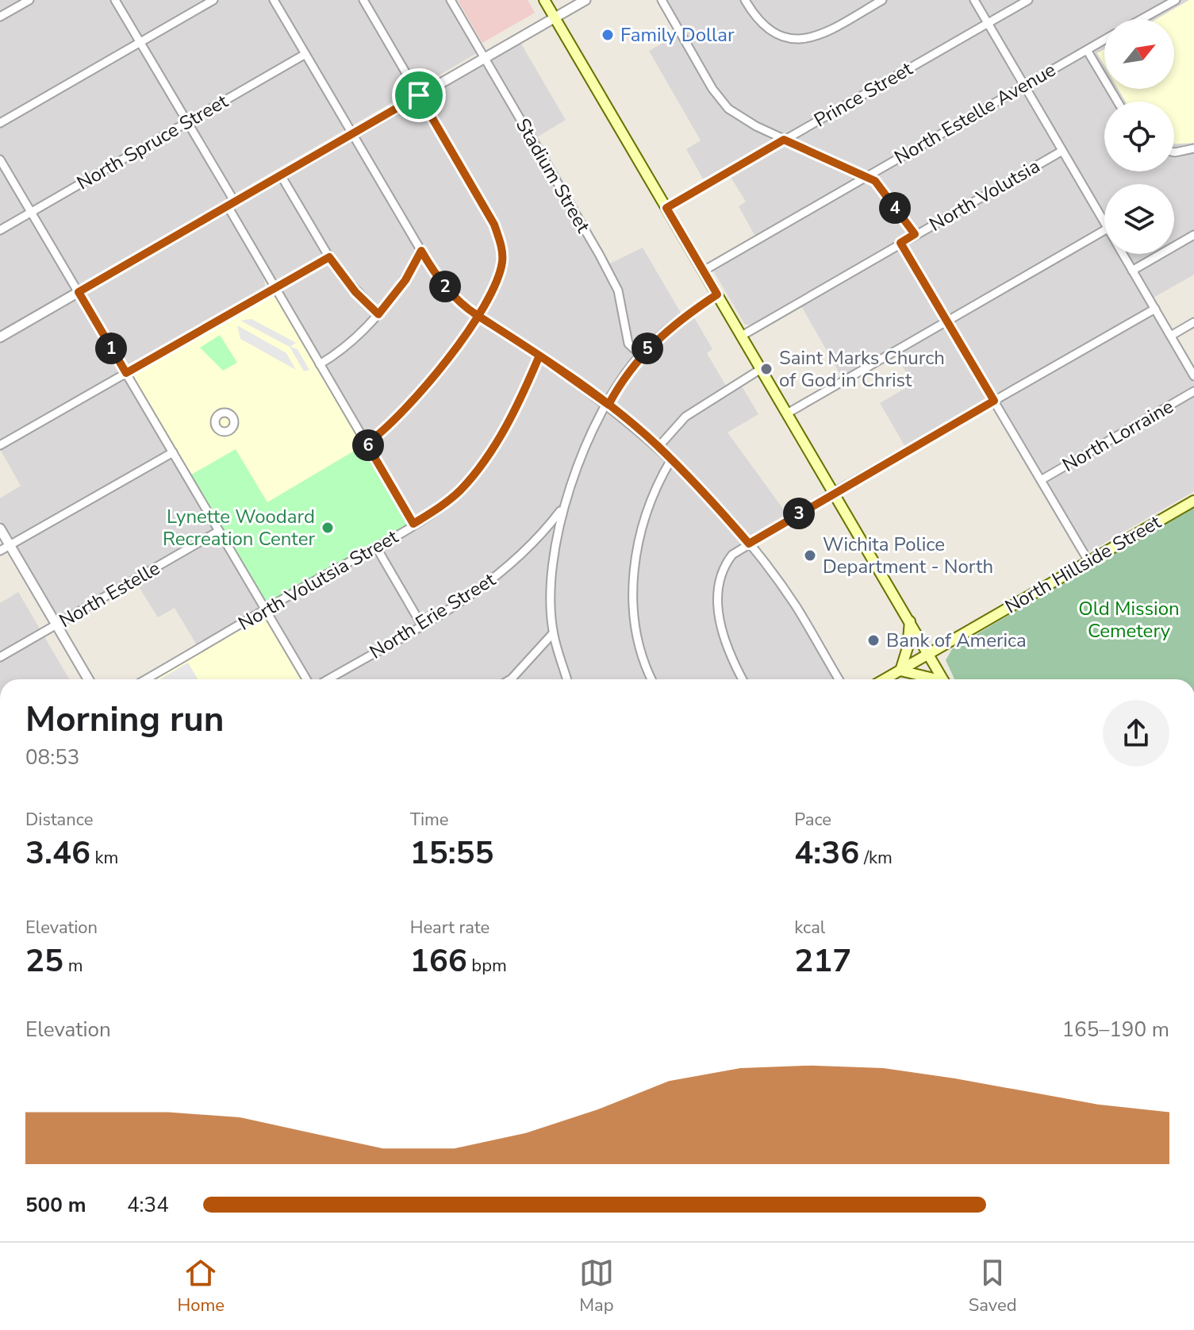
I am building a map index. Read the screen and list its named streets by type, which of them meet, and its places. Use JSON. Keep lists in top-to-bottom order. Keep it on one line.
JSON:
{"streets":{"main road":["North Hillside Street"],"street":["Prince Street","North Estelle Avenue","North Spruce Street","Stadium Street","North Volutsia","North Lorraine","North Volutsia Street","North Estelle","North Erie Street"]},"parks":["Old Mission Cemetery"],"places":["Family Dollar","Saint Marks Church of God in Christ","Lynette Woodard Recreation Center","Wichita Police Department - North","Bank of America"],"north":"top right","page":{"pins":["4","2","1","5","6","3"],"heading":["Morning run","08:53"],"stats":[["Distance","3.46 km"],["Time","15:55"],["Pace","4:36 /km"],["Elevation","25 m"],["Heart rate","166 bpm"],["kcal","217"]],"chart":["Elevation","165–190 m"],"list":[{"name":"500 m","note":"4:34"}],"tabs":["Home","Map","Saved"]}}
